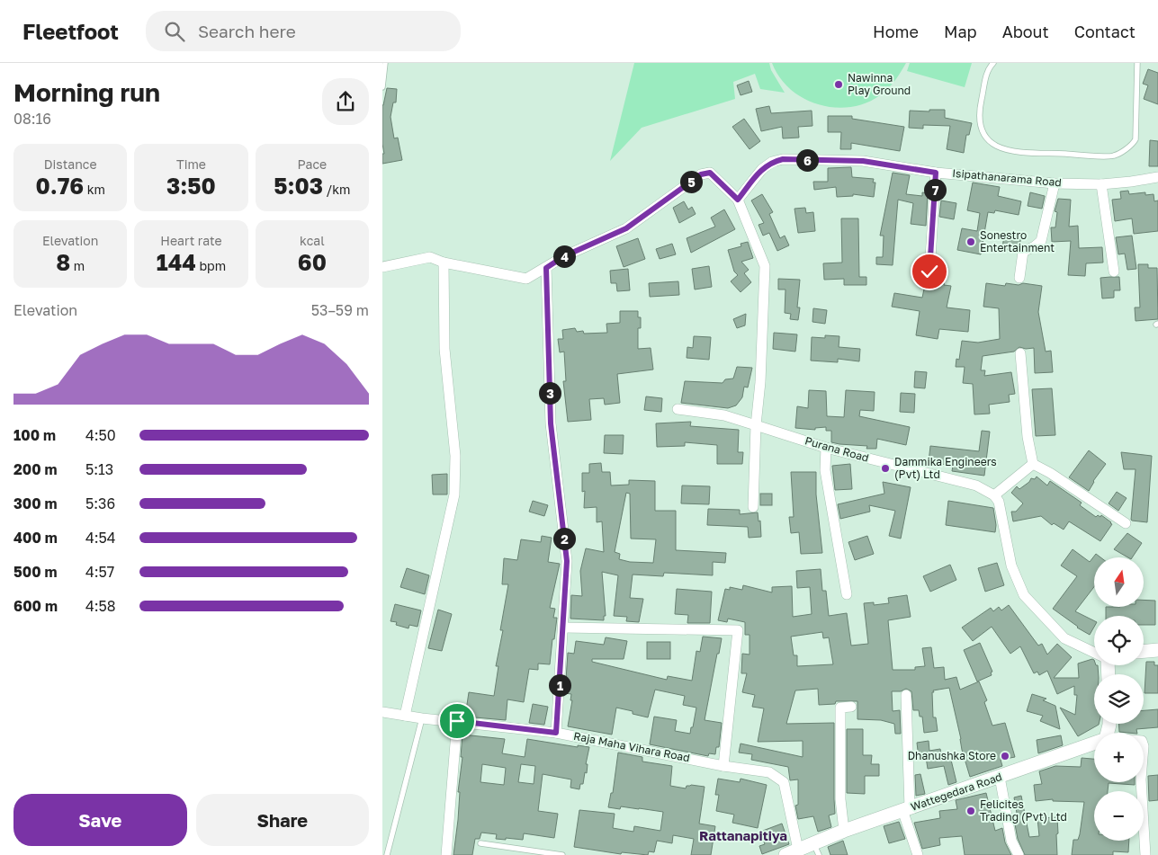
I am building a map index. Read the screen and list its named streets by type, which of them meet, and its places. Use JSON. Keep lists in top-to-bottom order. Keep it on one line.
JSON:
{"streets":{"street":["Isipathanarama Road","Purana Road","Raja Maha Vihara Road","Wattegedara Road"]},"crossings":[["Raja Maha Vihara Road","Wattegedara Road"]],"districts":["Rattanapitiya"],"places":["Nawinna Play Ground","Sonestro Entertainment","Dammika Engineers (Pvt) Ltd","Dhanushka Store","Felicites Trading (Pvt) Ltd"],"north":"top","page":{"header":"Fleetfoot","search":"Search here","nav":["Home","Map","About","Contact"],"heading":["Morning run","08:16"],"stats":[["Distance","0.76 km"],["Time","3:50"],["Pace","5:03 /km"],["Elevation","8 m"],["Heart rate","144 bpm"],["kcal","60"]],"pins":["6","5","7","4","3","2","1"],"chart":["Elevation","53–59 m"],"list":[{"name":"100 m","note":"4:50"},{"name":"200 m","note":"5:13"},{"name":"300 m","note":"5:36"},{"name":"400 m","note":"4:54"},{"name":"500 m","note":"4:57"},{"name":"600 m","note":"4:58"}],"map_buttons":["+","−"],"buttons":["Save","Share"]}}
